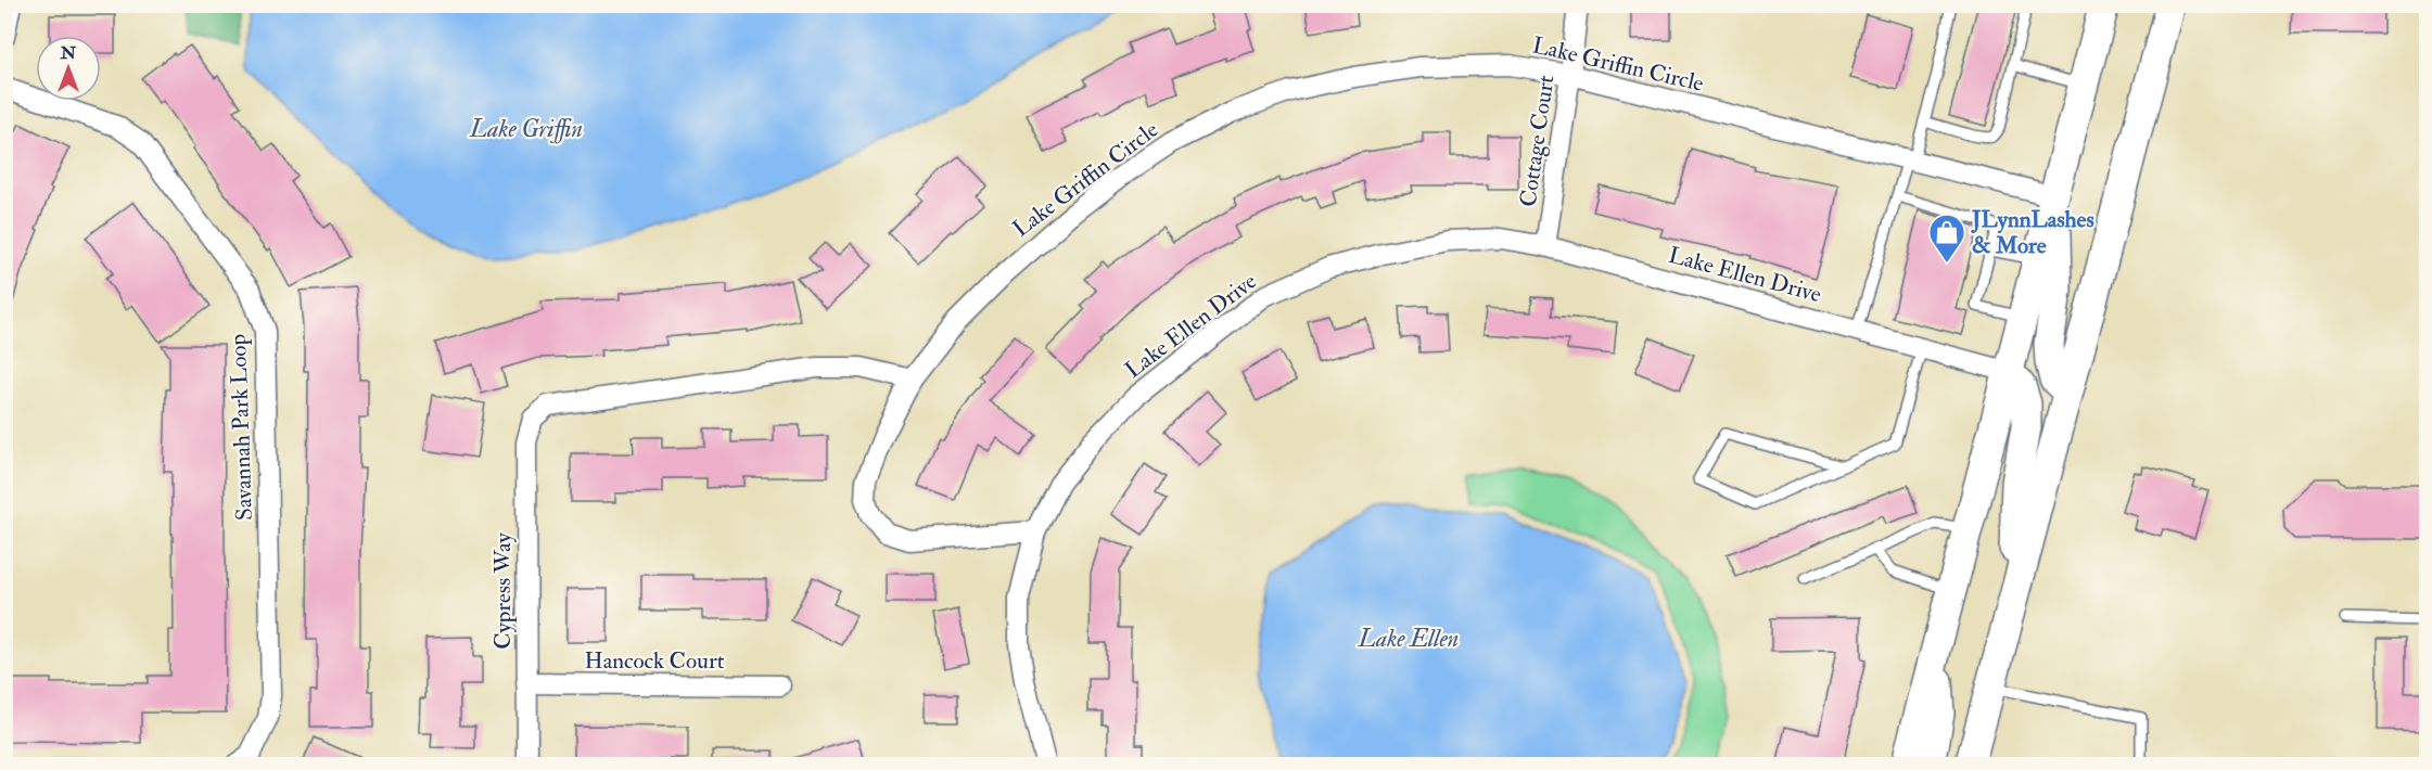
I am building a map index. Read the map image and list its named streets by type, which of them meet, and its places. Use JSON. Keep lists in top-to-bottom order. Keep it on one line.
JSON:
{"streets":{"street":["Lake Griffin Circle","Cottage Court","Lake Ellen Drive","Savannah Park Loop","Cypress Way","Hancock Court"]},"crossings":[["Lake Griffin Circle","Cottage Court"],["Lake Griffin Circle","Lake Ellen Drive"],["Lake Griffin Circle","Cypress Way"],["Cottage Court","Lake Ellen Drive"],["Cypress Way","Hancock Court"]],"water":["Lake Griffin","Lake Ellen"],"places":{"shop":["JLynnLashes & More"]},"north":"top"}
